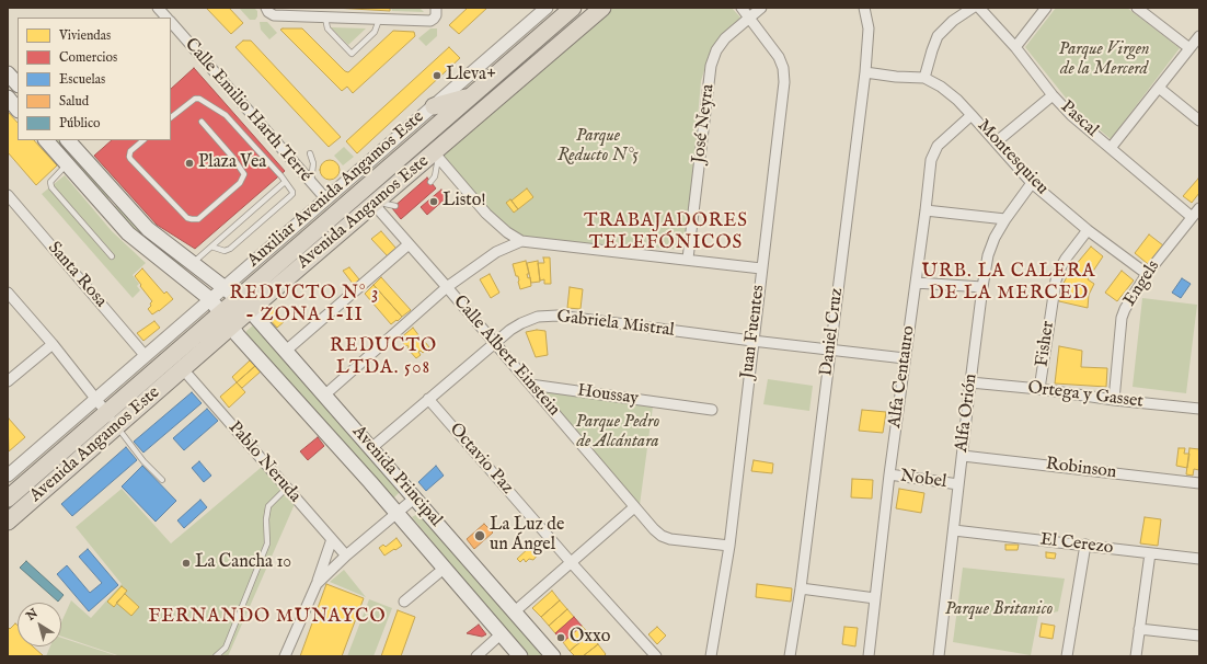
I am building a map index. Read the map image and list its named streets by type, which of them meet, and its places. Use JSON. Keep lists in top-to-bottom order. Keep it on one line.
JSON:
{"streets":{"main road":["Avenida Angamos Este","Avenida Principal"],"street":["Calle Emilio Harth Terré","Pascal","José Neyra","Montesquieu","Auxiliar Avenida Angamos Este","Santa Rosa","Engels","Gabriela Mistral","Juan Fuentes","Daniel Cruz","Fisher","Calle Albert Einstein","Alfa Centauro","Houssay","Ortega y Gasset","Alfa Orión","Octavio Paz","Pablo Neruda","Robinson","Nobel","El Cerezo"]},"crossings":[["Calle Emilio Harth Terré","Auxiliar Avenida Angamos Este"],["Pascal","Engels"],["José Neyra","Juan Fuentes"],["Montesquieu","Engels"],["Montesquieu","Fisher"],["Montesquieu","Alfa Centauro"],["Montesquieu","Alfa Orión"],["Auxiliar Avenida Angamos Este","Santa Rosa"],["Auxiliar Avenida Angamos Este","Avenida Principal"],["Avenida Angamos Este","Calle Albert Einstein"],["Avenida Angamos Este","Pablo Neruda"],["Avenida Angamos Este","Avenida Principal"],["Engels","Ortega y Gasset"],["Gabriela Mistral","Juan Fuentes"],["Gabriela Mistral","Daniel Cruz"],["Gabriela Mistral","Calle Albert Einstein"],["Gabriela Mistral","Alfa Centauro"],["Gabriela Mistral","Octavio Paz"],["Gabriela Mistral","Avenida Principal"],["Juan Fuentes","Calle Albert Einstein"],["Fisher","Ortega y Gasset"],["Calle Albert Einstein","Houssay"],["Alfa Centauro","Nobel"],["Ortega y Gasset","Alfa Orión"],["Alfa Orión","Robinson"],["Alfa Orión","Nobel"],["Alfa Orión","El Cerezo"]],"districts":["TRABAJADORES TELEFÓNICOS","URB. LA CALERA DE LA MERCED","REDUCTO N° 3 - ZONA I-II","REDUCTO LTDA. 508","FERNANDO MUNAYCO"],"parks":["Parque Virgen de la Mercerd","Parque Reducto N°5","Parque Pedro de Alcántara","Parque Britanico"],"places":["Lleva+","Plaza Vea","Listo!","La Luz de un Ángel","La Cancha 10","Oxxo"],"legend":["Viviendas","Comercios","Escuelas","Salud","Público"],"north":"top left"}
